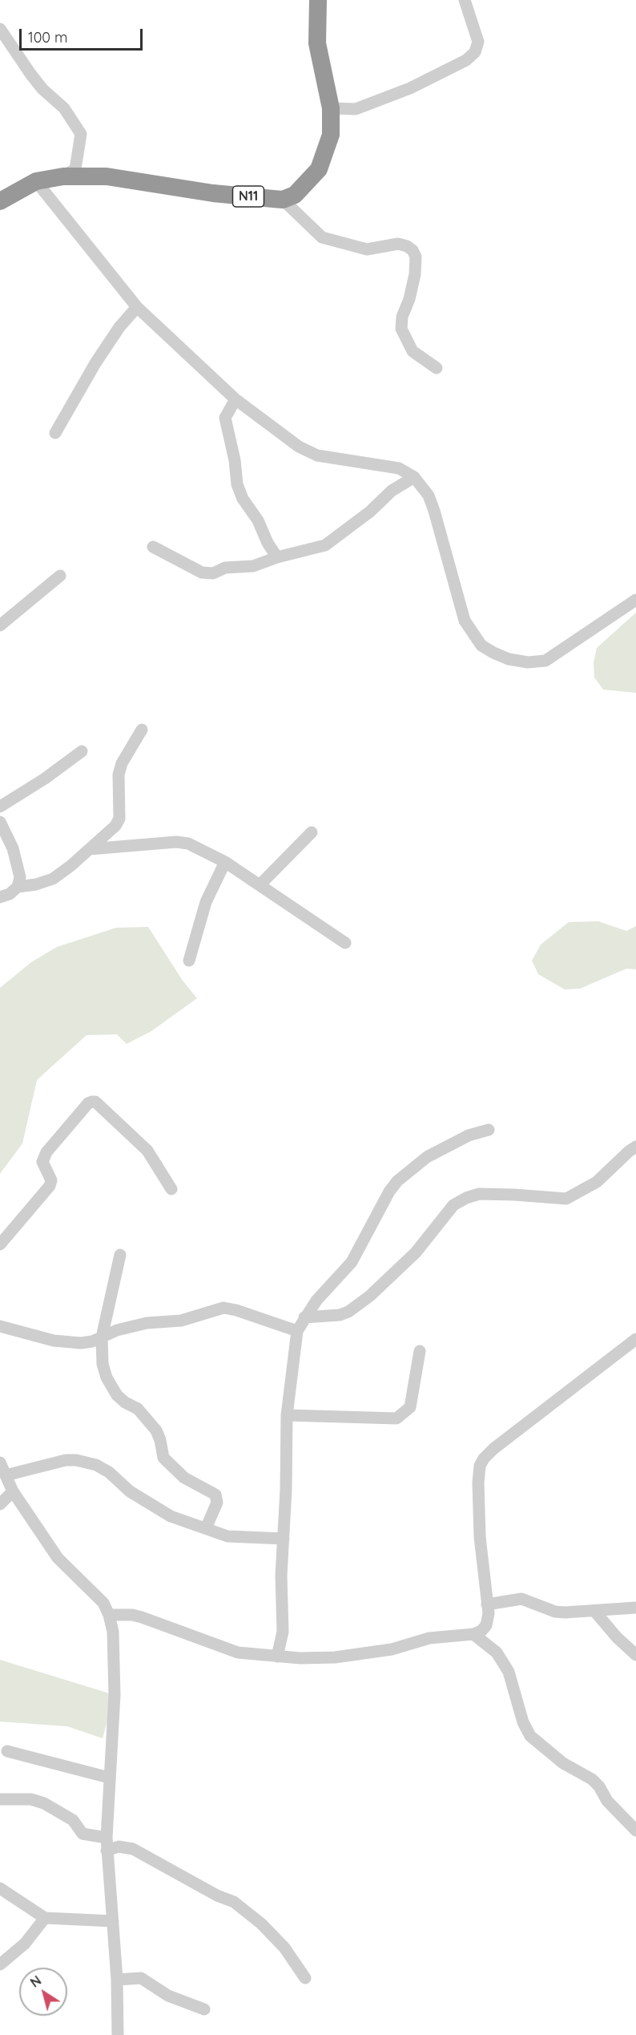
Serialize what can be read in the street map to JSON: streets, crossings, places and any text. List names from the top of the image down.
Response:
{
  "streets": {
    "highway": ["N11"]
  },
  "scale_bar": "100 m",
  "north": "top left"
}
